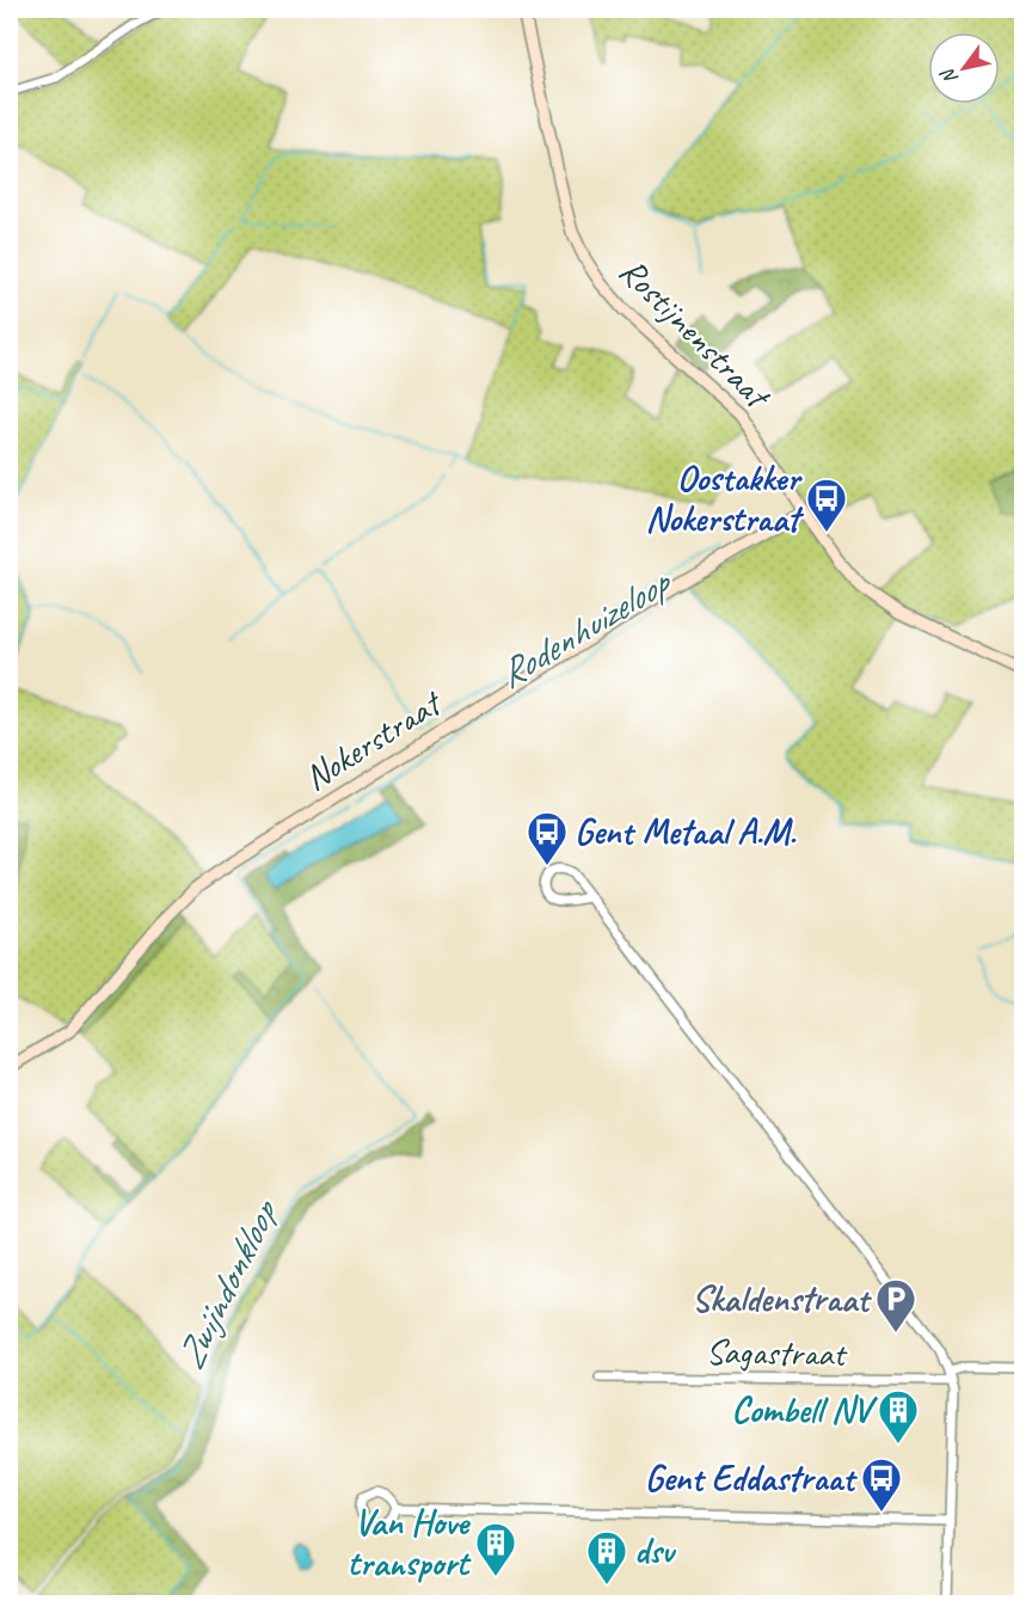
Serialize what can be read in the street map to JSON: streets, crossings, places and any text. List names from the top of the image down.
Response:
{
  "streets": {
    "street": ["Rostijnenstraat", "Nokerstraat", "Sagastraat"]
  },
  "crossings": [
    ["Rostijnenstraat", "Nokerstraat"]
  ],
  "water": ["Rodenhuizeloop", "Zwijndonkloop"],
  "places": {
    "bus stop": ["Oostakker Nokerstraat", "Gent Metaal A.M.", "Gent Eddastraat"],
    "parking": ["Skaldenstraat"],
    "building": ["Combell NV", "Van Hove transport", "dsv"]
  },
  "north": "bottom left"
}
